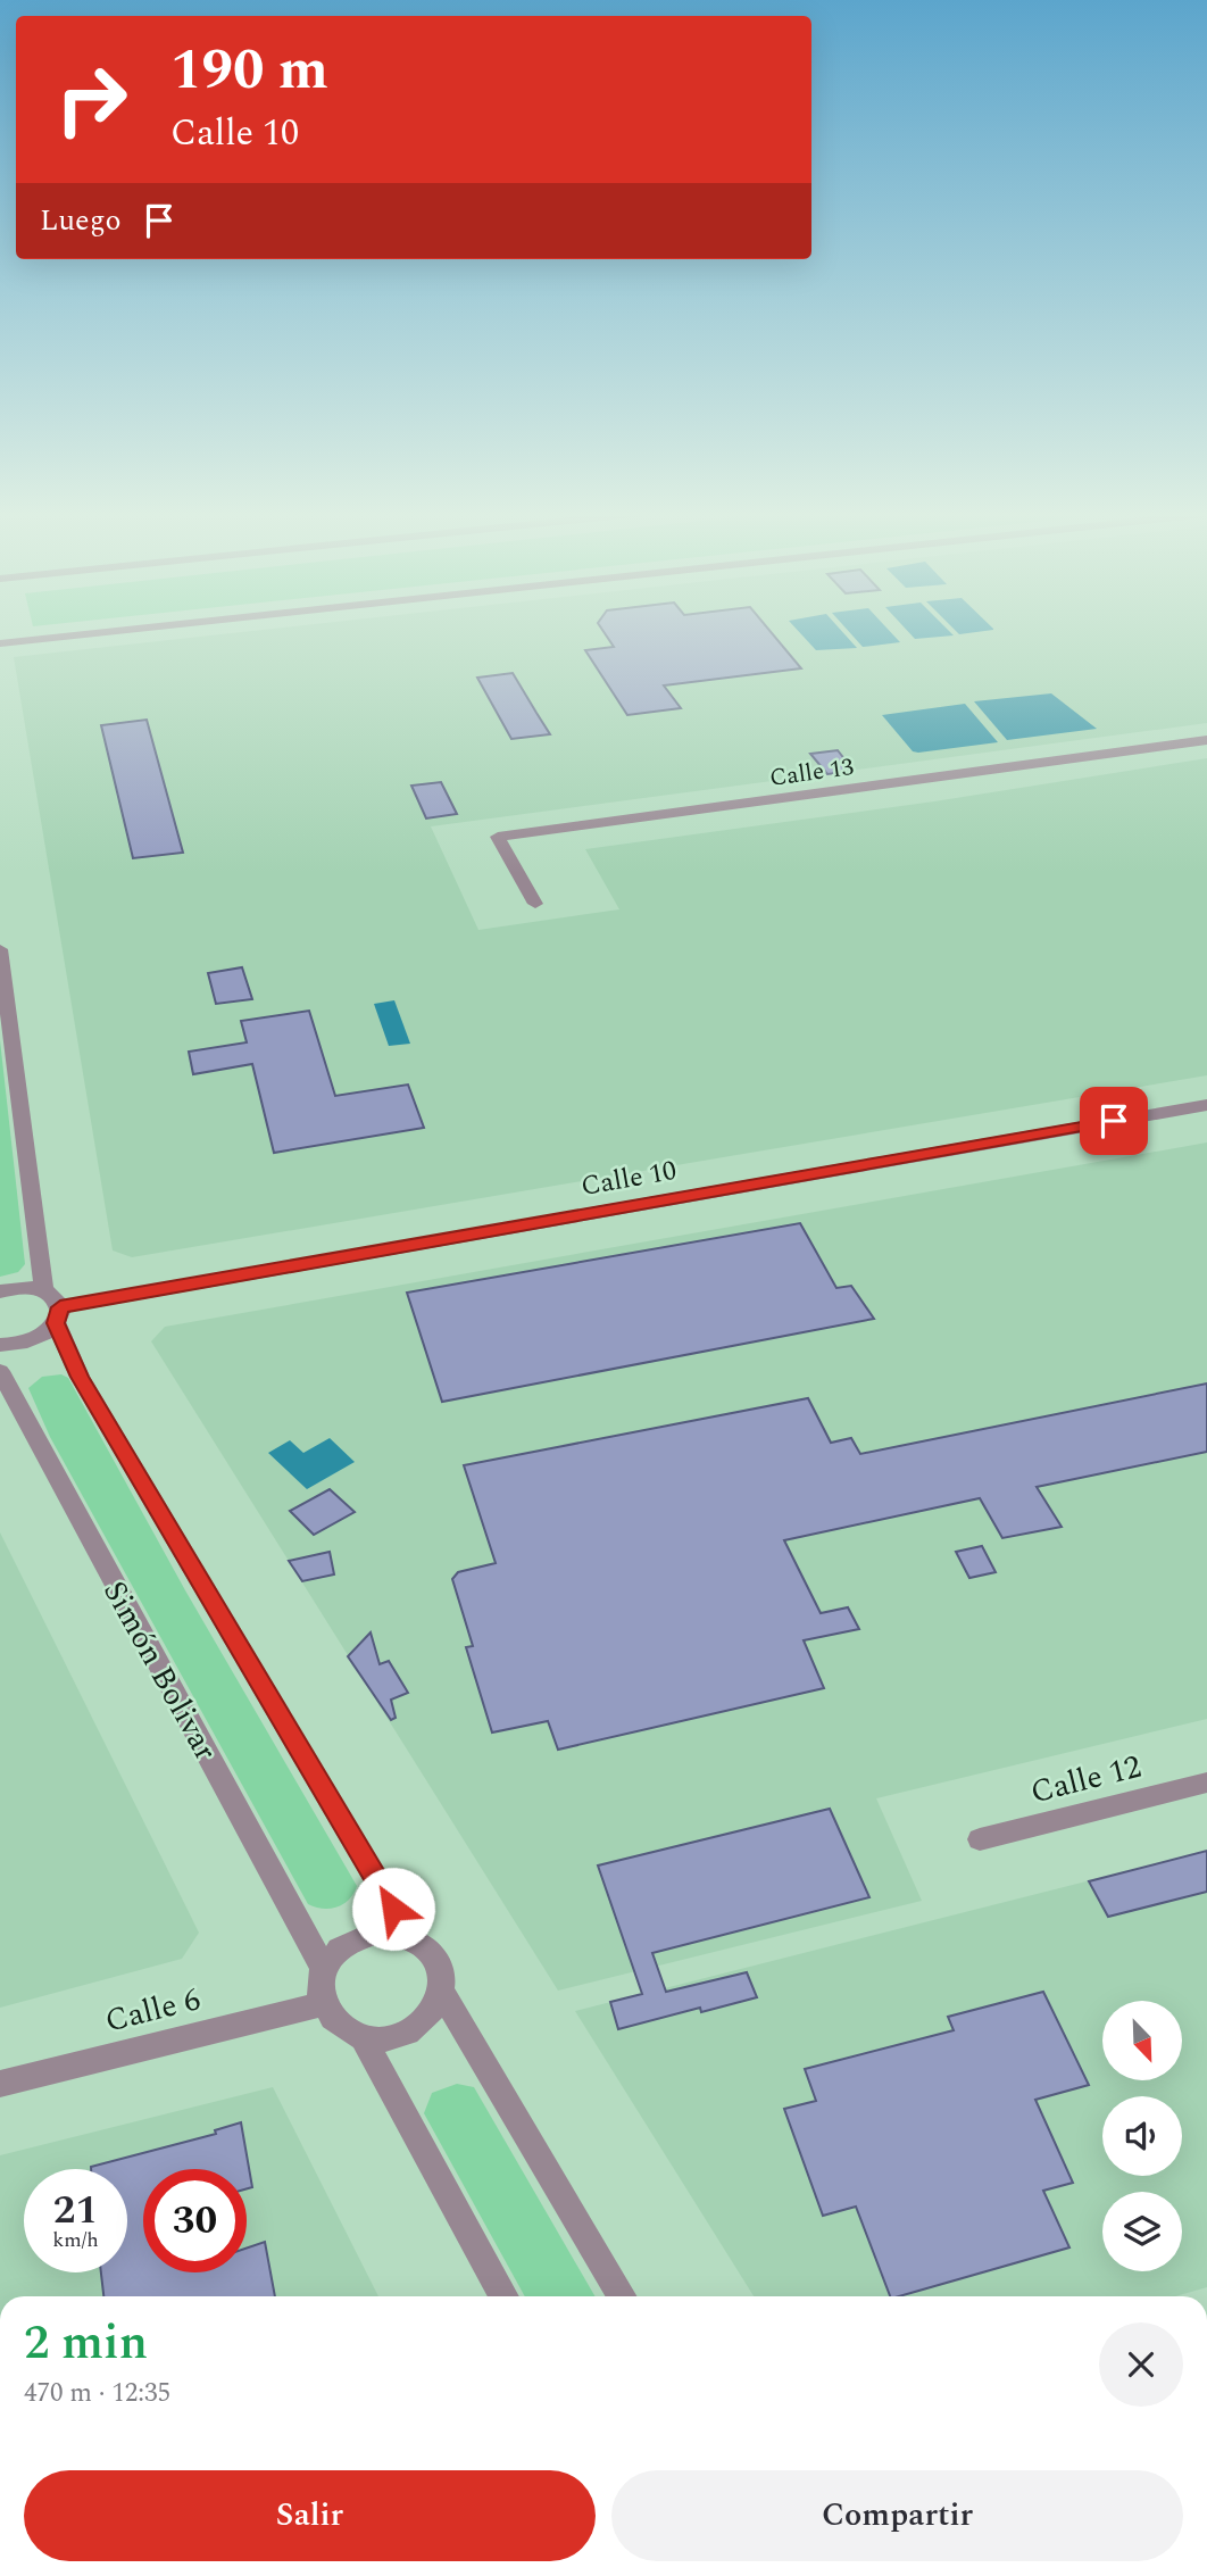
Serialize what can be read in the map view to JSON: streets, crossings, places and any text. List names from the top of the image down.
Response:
{
  "streets": {
    "street": [
      "Calle 13",
      "Calle 10",
      "Simón Bolivar",
      "Calle 12",
      "Calle 6"
    ]
  },
  "crossings": [
    ["Simón Bolivar", "Calle 6"]
  ],
  "north": "bottom right",
  "page": {
    "turn": ["190 m", "Calle 10"],
    "then": "Luego",
    "speed": "21 km/h",
    "limit": "30",
    "heading": ["2 min", "470 m · 12:35"],
    "buttons": ["Salir", "Compartir"]
  }
}
